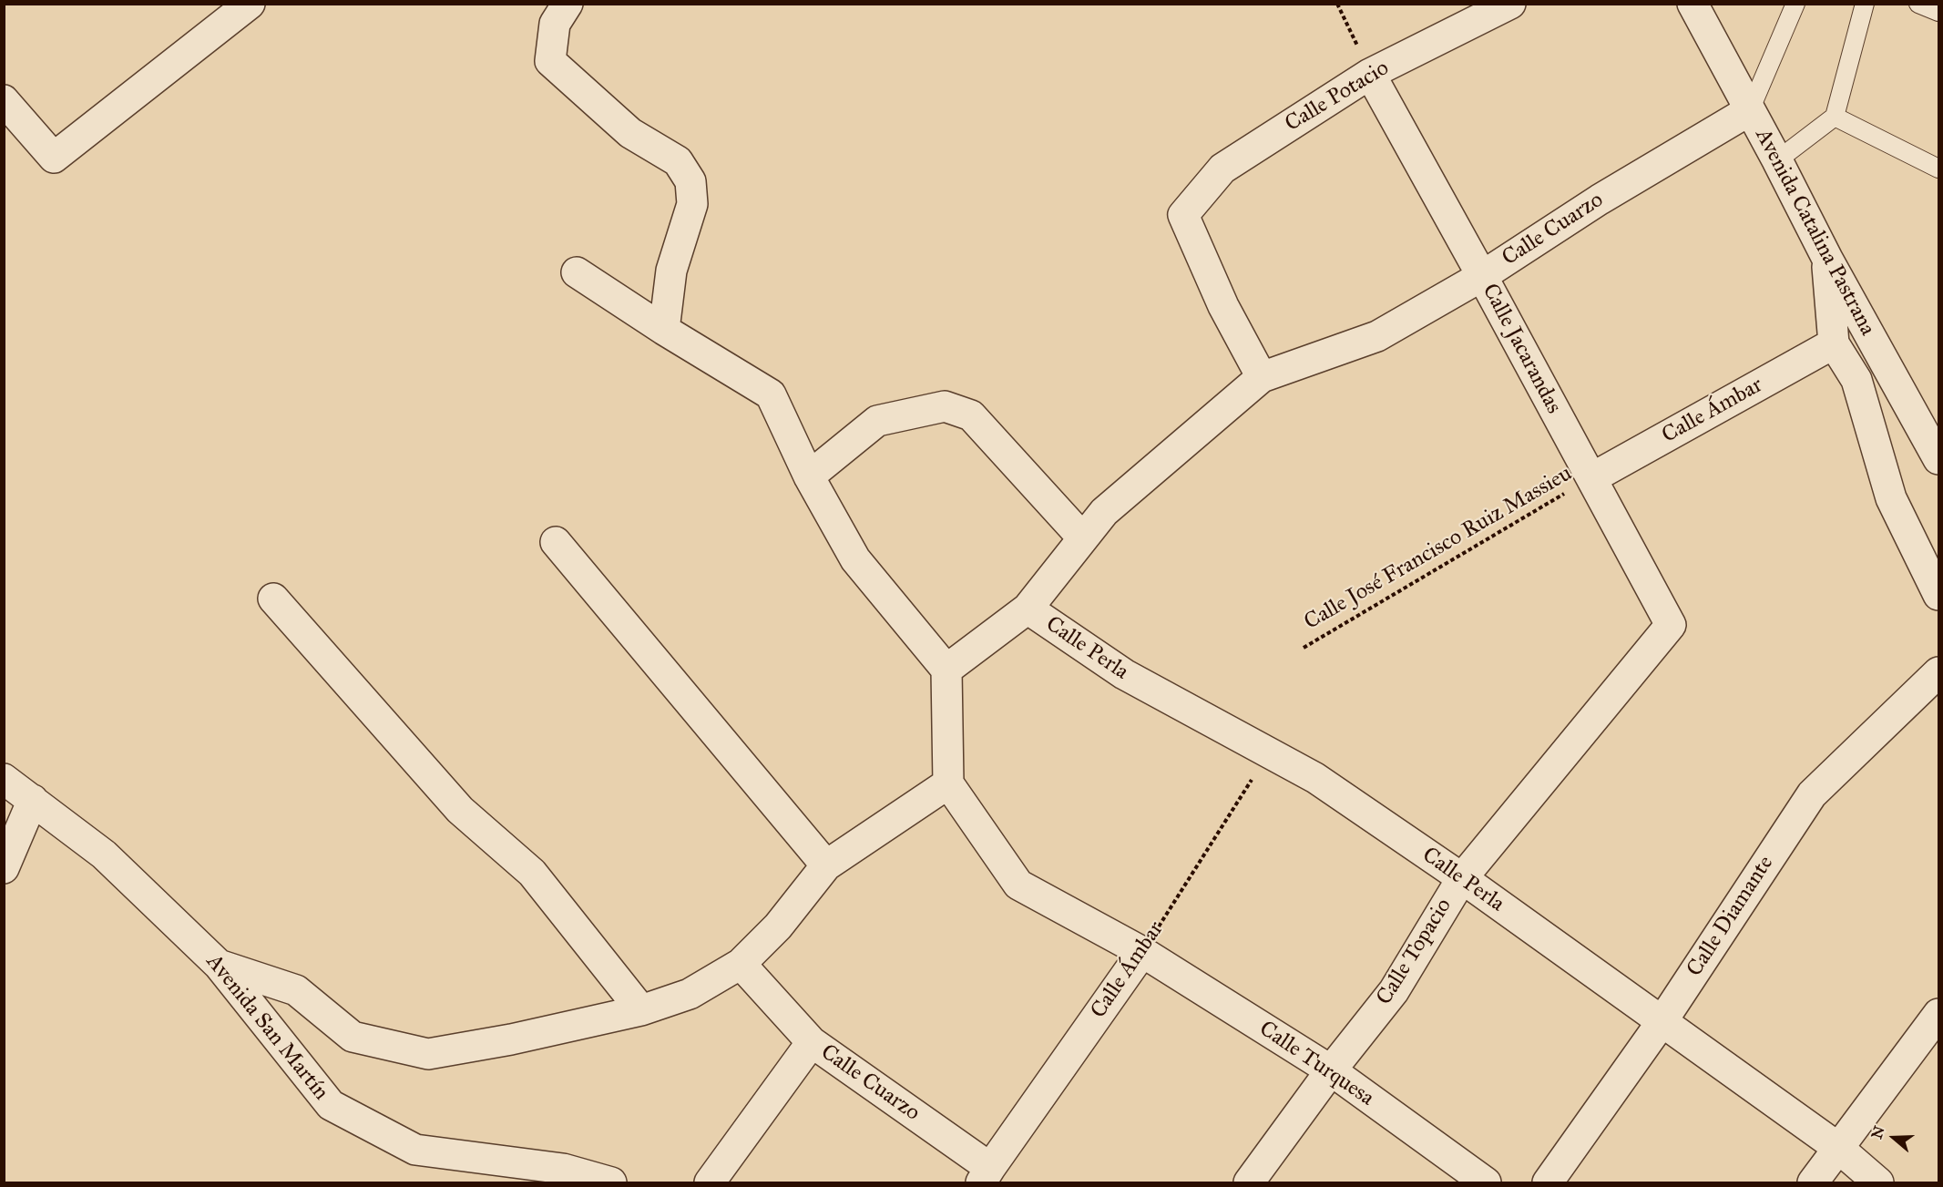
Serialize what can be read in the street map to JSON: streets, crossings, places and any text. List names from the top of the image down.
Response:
{
  "streets": {
    "street": [
      "Calle Potacio",
      "Calle Cuarzo",
      "Avenida Catalina Pastrana",
      "Calle Jacarandas",
      "Calle Ámbar",
      "Calle Perla",
      "Calle Diamante",
      "Calle Topacio",
      "Avenida San Martín",
      "Calle Turquesa"
    ],
    "path": ["Calle José Francisco Ruiz Massieu"]
  },
  "crossings": [
    ["Calle Potacio", "Calle Cuarzo"],
    ["Calle Potacio", "Calle Jacarandas"],
    ["Calle Cuarzo", "Avenida Catalina Pastrana"],
    ["Calle Cuarzo", "Calle Jacarandas"],
    ["Calle Cuarzo", "Calle Ámbar"],
    ["Calle Jacarandas", "Calle Ámbar"],
    ["Calle Jacarandas", "Calle José Francisco Ruiz Massieu"],
    ["Calle Jacarandas", "Calle Topacio"],
    ["Calle Ámbar", "Calle José Francisco Ruiz Massieu"],
    ["Calle Ámbar", "Calle Perla"],
    ["Calle Ámbar", "Calle Turquesa"],
    ["Calle Perla", "Calle Diamante"],
    ["Calle Perla", "Calle Topacio"],
    ["Calle Topacio", "Calle Turquesa"]
  ],
  "north": "left"
}
